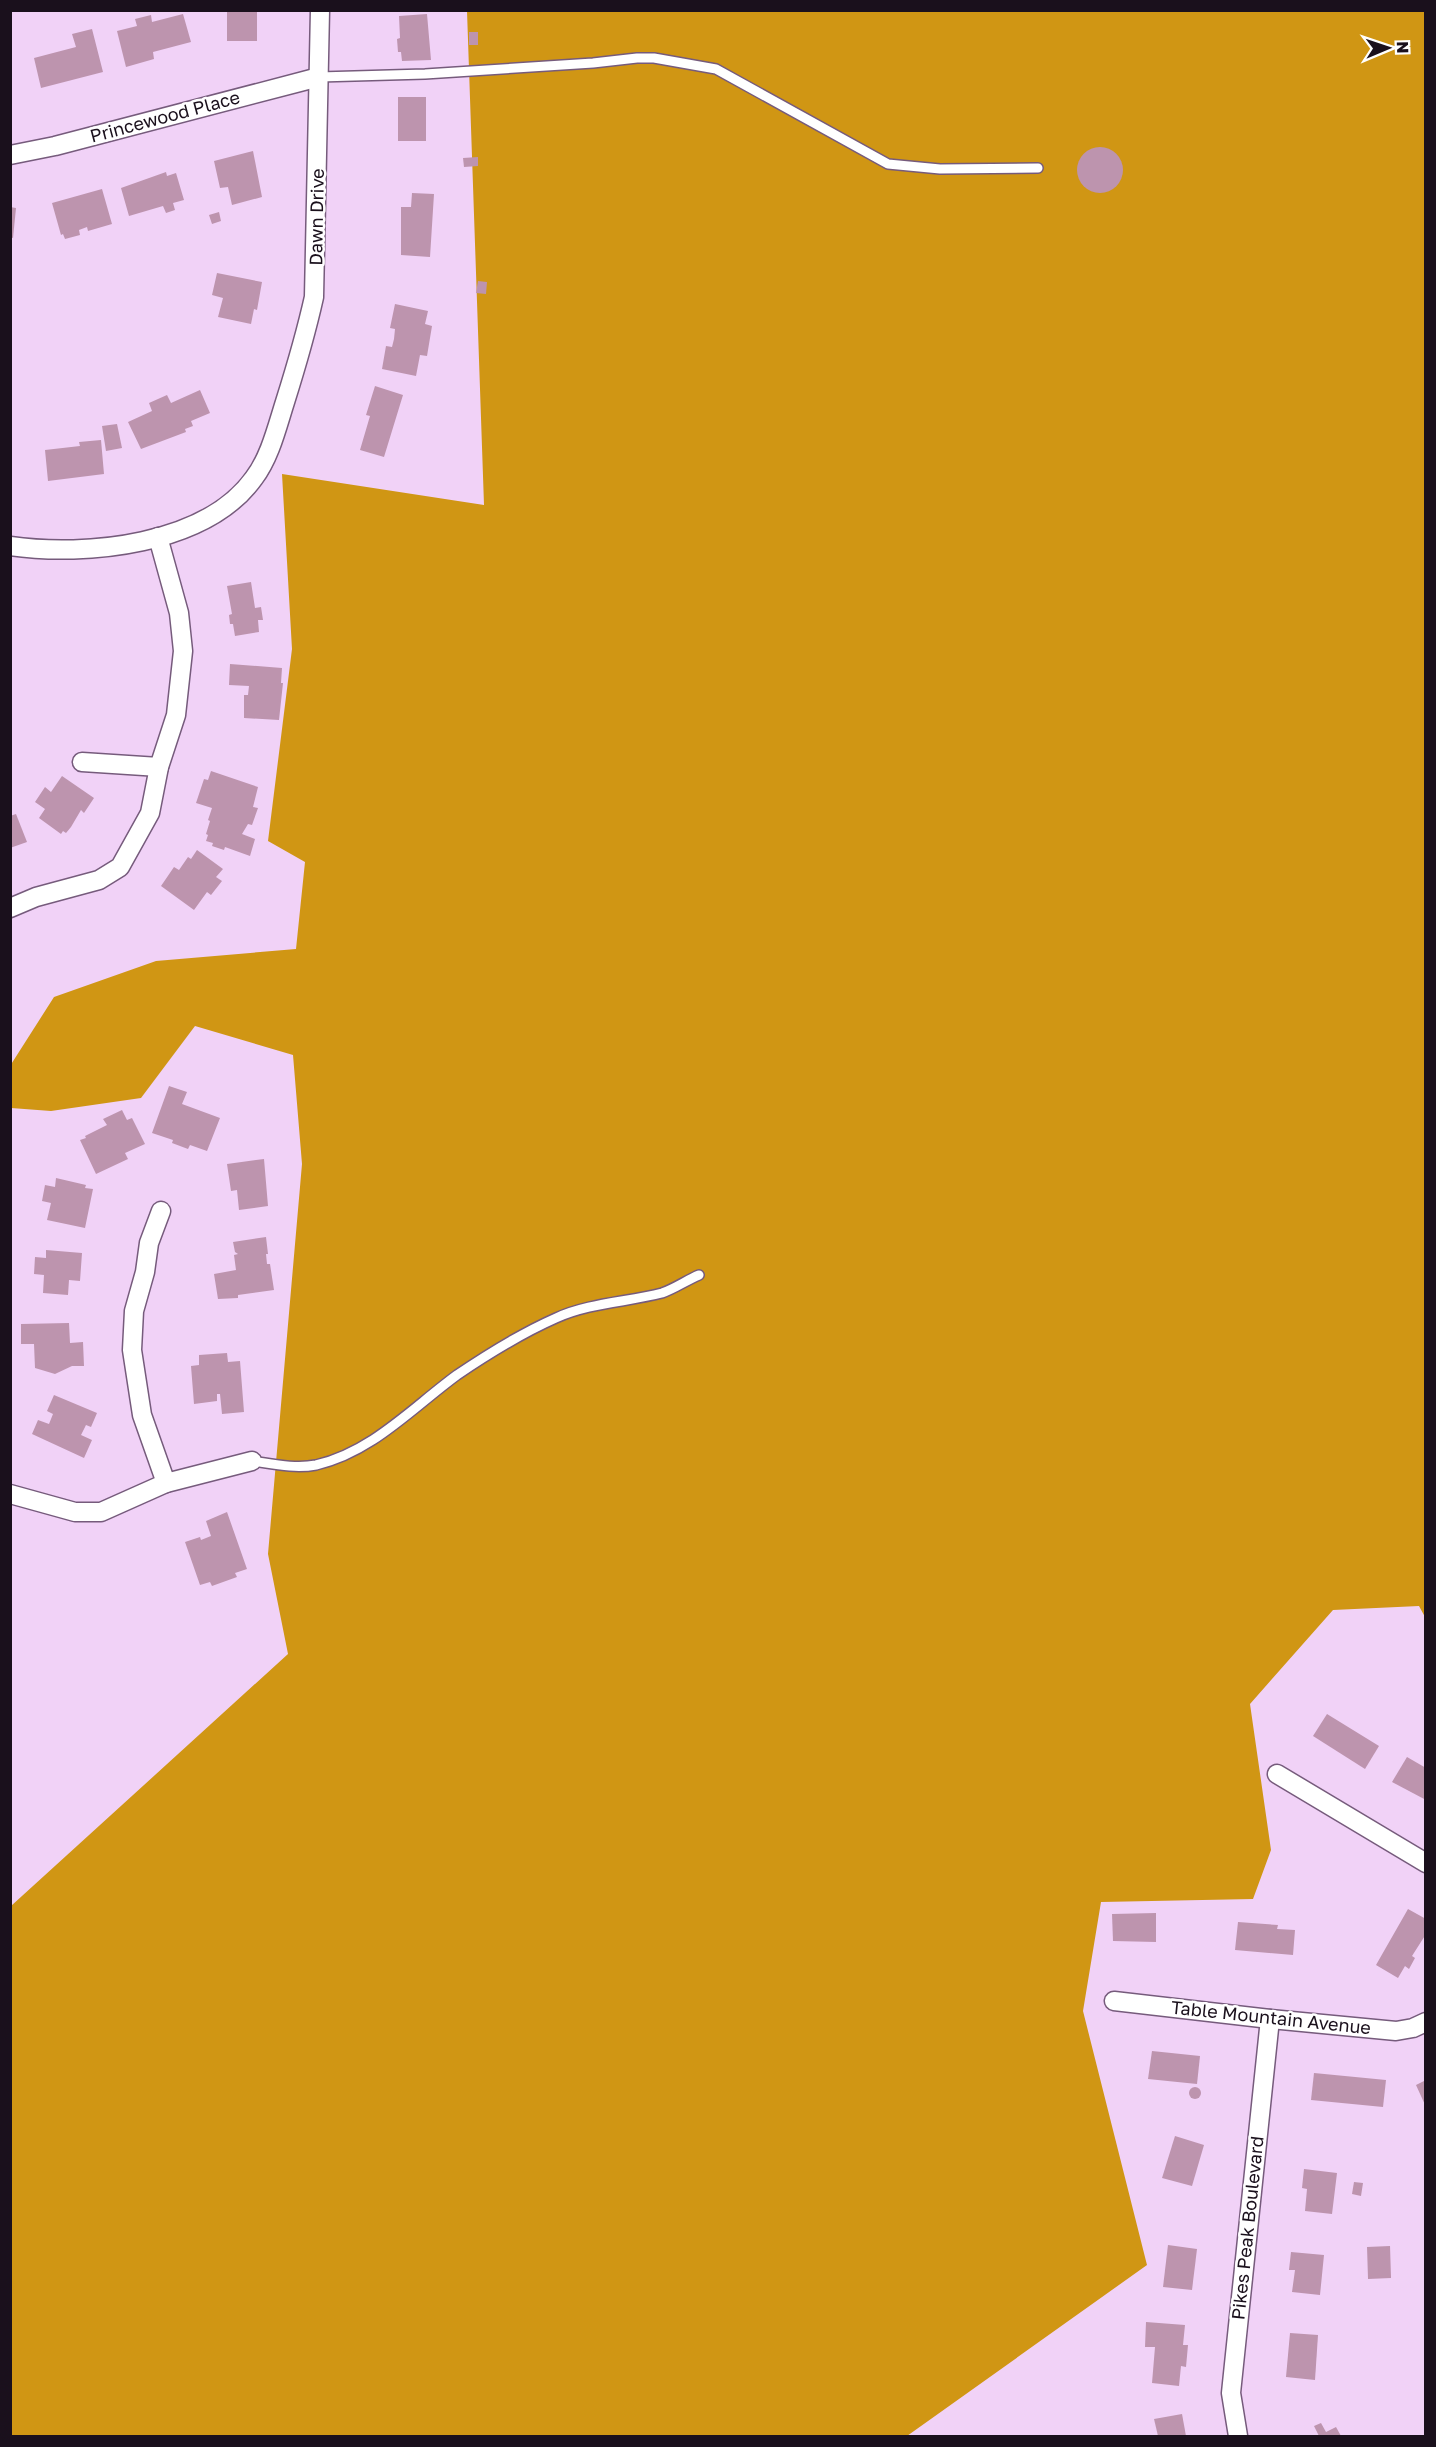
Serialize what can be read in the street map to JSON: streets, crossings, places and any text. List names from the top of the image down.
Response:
{
  "streets": {
    "street": [
      "Princewood Place",
      "Dawn Drive",
      "Table Mountain Avenue",
      "Pikes Peak Boulevard"
    ]
  },
  "crossings": [
    ["Princewood Place", "Dawn Drive"],
    ["Table Mountain Avenue", "Pikes Peak Boulevard"]
  ],
  "north": "right"
}
